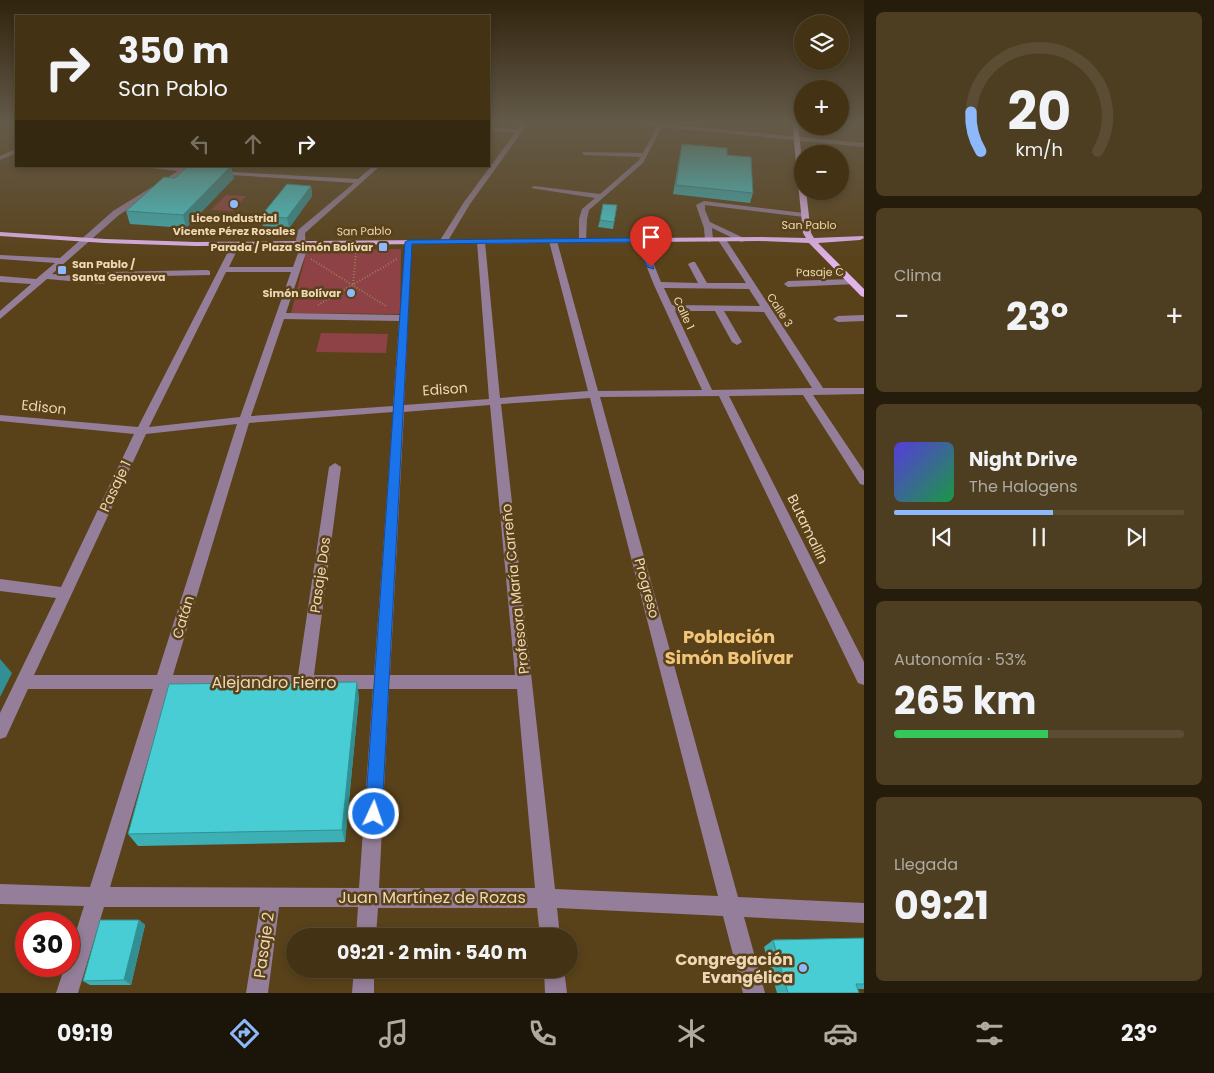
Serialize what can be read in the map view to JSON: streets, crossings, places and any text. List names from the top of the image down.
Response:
{
  "streets": {
    "main road": ["San Pablo"],
    "street": [
      "Pasaje C",
      "Calle 3",
      "Calle 1",
      "Edison",
      "Pasaje 1",
      "Butamallín",
      "Pasaje Dos",
      "Progreso",
      "Profesora María Carreño",
      "Catán",
      "Alejandro Fierro",
      "Juan Martínez de Rozas",
      "Pasaje 2"
    ]
  },
  "crossings": [
    ["San Pablo", "Calle 3"],
    ["San Pablo", "Calle 1"],
    ["San Pablo", "Pasaje 1"],
    ["San Pablo", "Progreso"],
    ["San Pablo", "Profesora María Carreño"],
    ["San Pablo", "Catán"],
    ["Calle 3", "Edison"],
    ["Calle 1", "Edison"],
    ["Calle 1", "Butamallín"],
    ["Edison", "Pasaje 1"],
    ["Edison", "Butamallín"],
    ["Edison", "Progreso"],
    ["Edison", "Profesora María Carreño"],
    ["Edison", "Catán"],
    ["Pasaje 1", "Alejandro Fierro"],
    ["Pasaje Dos", "Alejandro Fierro"],
    ["Progreso", "Juan Martínez de Rozas"],
    ["Profesora María Carreño", "Alejandro Fierro"],
    ["Profesora María Carreño", "Juan Martínez de Rozas"],
    ["Catán", "Alejandro Fierro"],
    ["Catán", "Juan Martínez de Rozas"],
    ["Juan Martínez de Rozas", "Pasaje 2"]
  ],
  "districts": ["Población Simón Bolívar"],
  "places": {
    "other": ["Liceo Industrial Vicente Pérez Rosales", "Simón Bolívar", "Congregación Evangélica"],
    "transit": ["Parada / Plaza Simón Bolívar", "San Pablo / Santa Genoveva"]
  },
  "page": {
    "map_buttons": ["+", "−"],
    "turn": ["350 m", "San Pablo"],
    "tile": [
      "Clima",
      ["Autonomía · 53%", "265 km"],
      ["Llegada", "09:21"]
    ],
    "heat": ["−", "23°", "+"],
    "song": ["Night Drive", "The Halogens"],
    "limit": "30",
    "trip": "09:21 · 2 min · 540 m",
    "tabs": ["09:19", "23°"],
    "gauge": ["20", "km/h"]
  }
}
